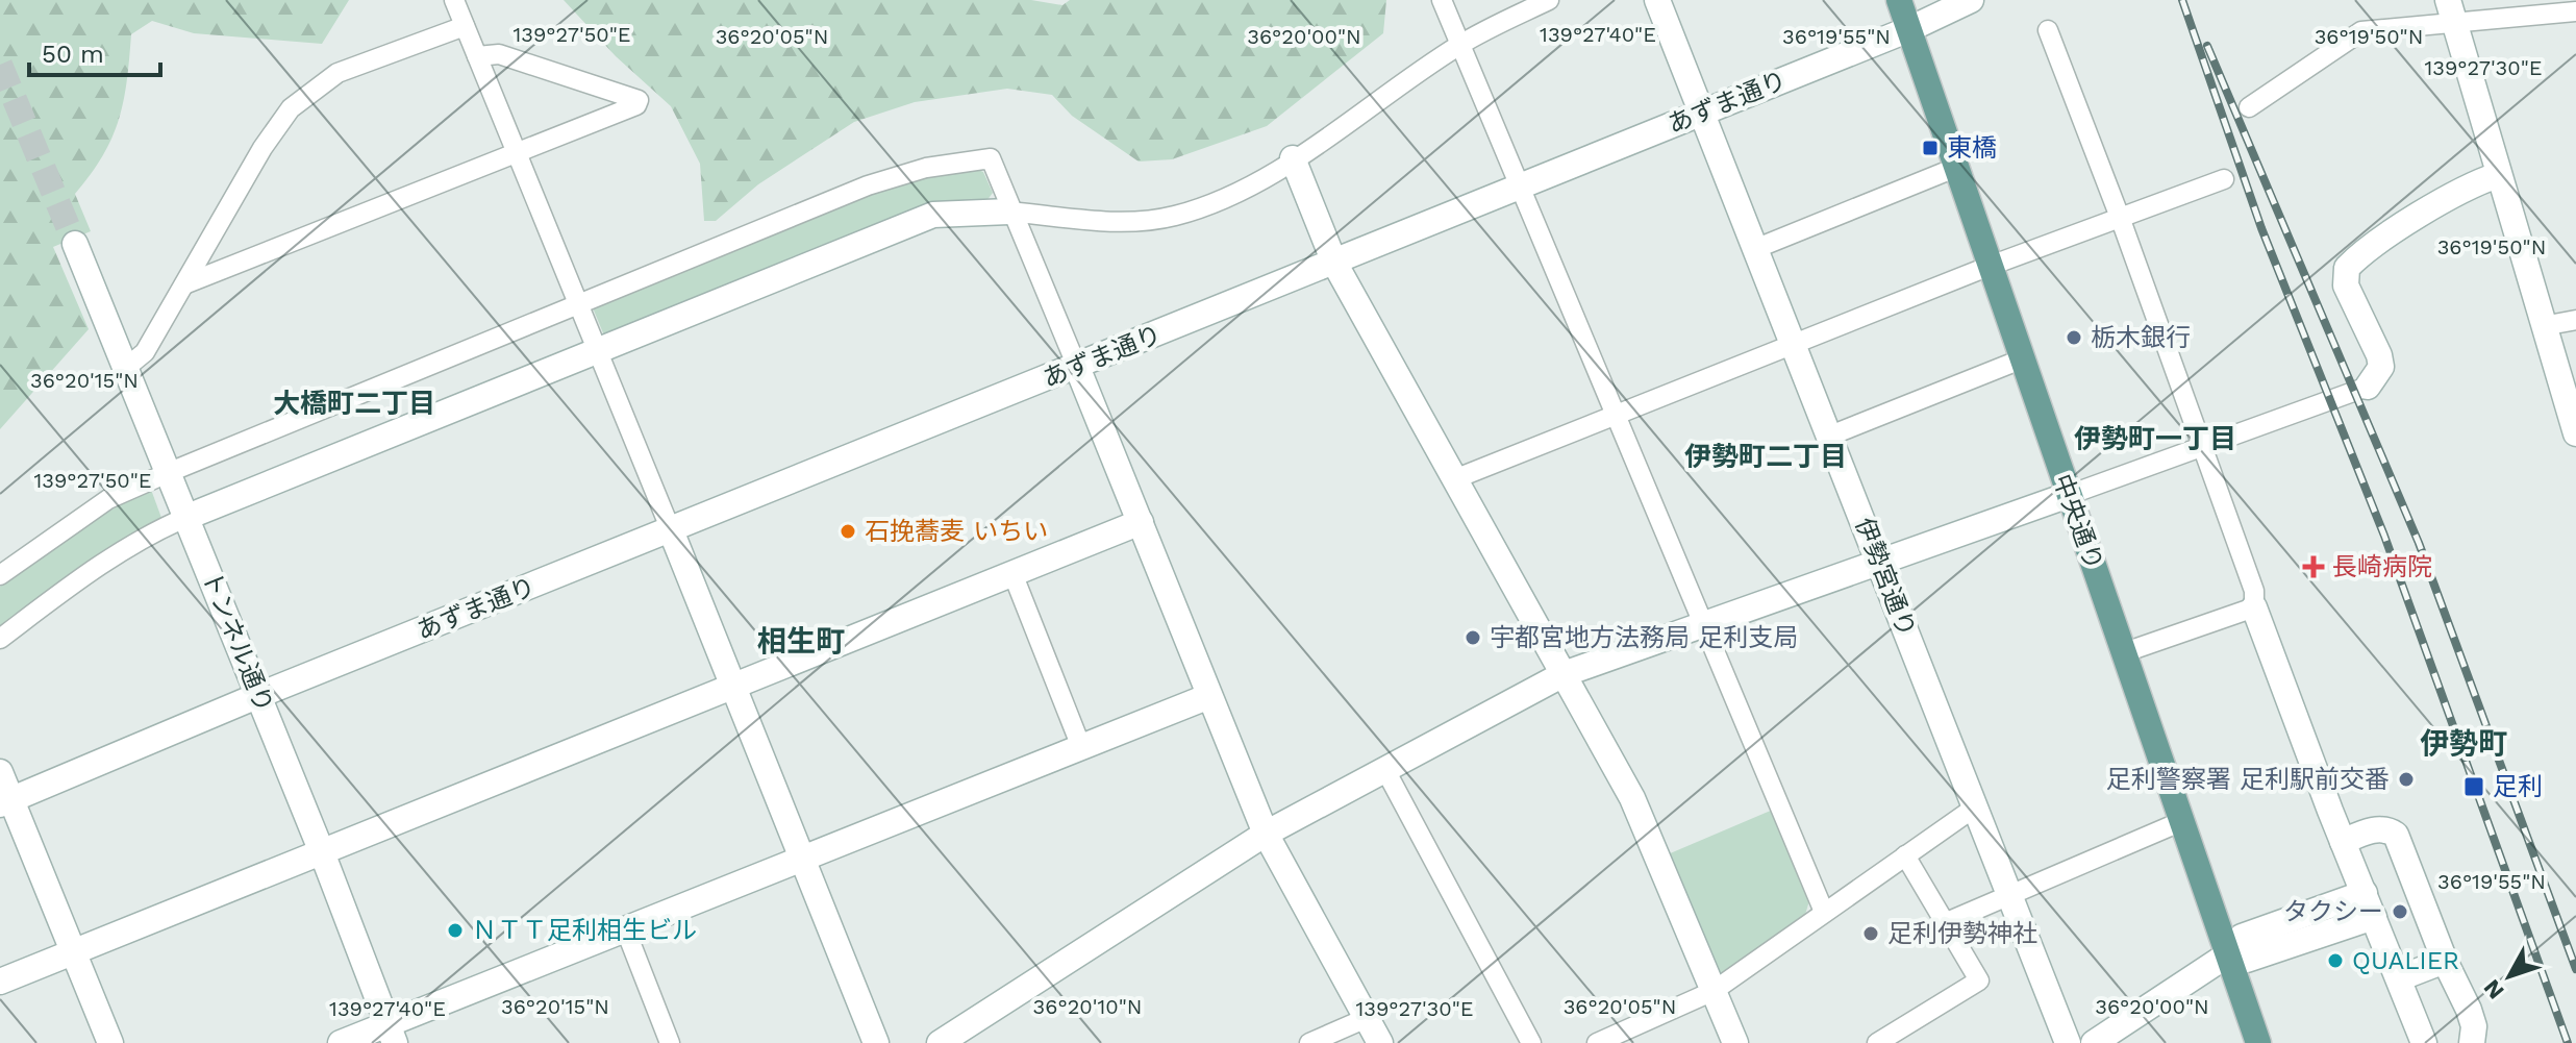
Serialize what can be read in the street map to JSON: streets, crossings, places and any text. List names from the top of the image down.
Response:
{
  "streets": {
    "main road": ["中央通り"],
    "street": ["あずま通り", "伊勢宮通り", "トンネル通り"]
  },
  "crossings": [
    ["あずま通り", "中央通り"],
    ["あずま通り", "伊勢宮通り"],
    ["あずま通り", "トンネル通り"]
  ],
  "districts": [
    "大橋町二丁目",
    "伊勢町一丁目",
    "伊勢町二丁目",
    "相生町",
    "伊勢町"
  ],
  "places": {
    "transit": ["東橋", "足利"],
    "other": [
      "栃木銀行",
      "石挽蕎麦 いちい",
      "宇都宮地方法務局 足利支局",
      "足利警察署 足利駅前交番",
      "タクシー",
      "ＮＴＴ足利相生ビル",
      "足利伊勢神社",
      "QUALIER"
    ],
    "health": ["長崎病院"]
  },
  "scale_bar": "50 m",
  "north": "bottom left",
  "coordinates": [
    "139°27'50\"E",
    "139°27'40\"E",
    "36°20'00\"N",
    "36°19'50\"N",
    "36°20'05\"N",
    "36°19'55\"N",
    "139°27'30\"E",
    "36°20'15\"N",
    "36°20'10\"N"
  ]
}
